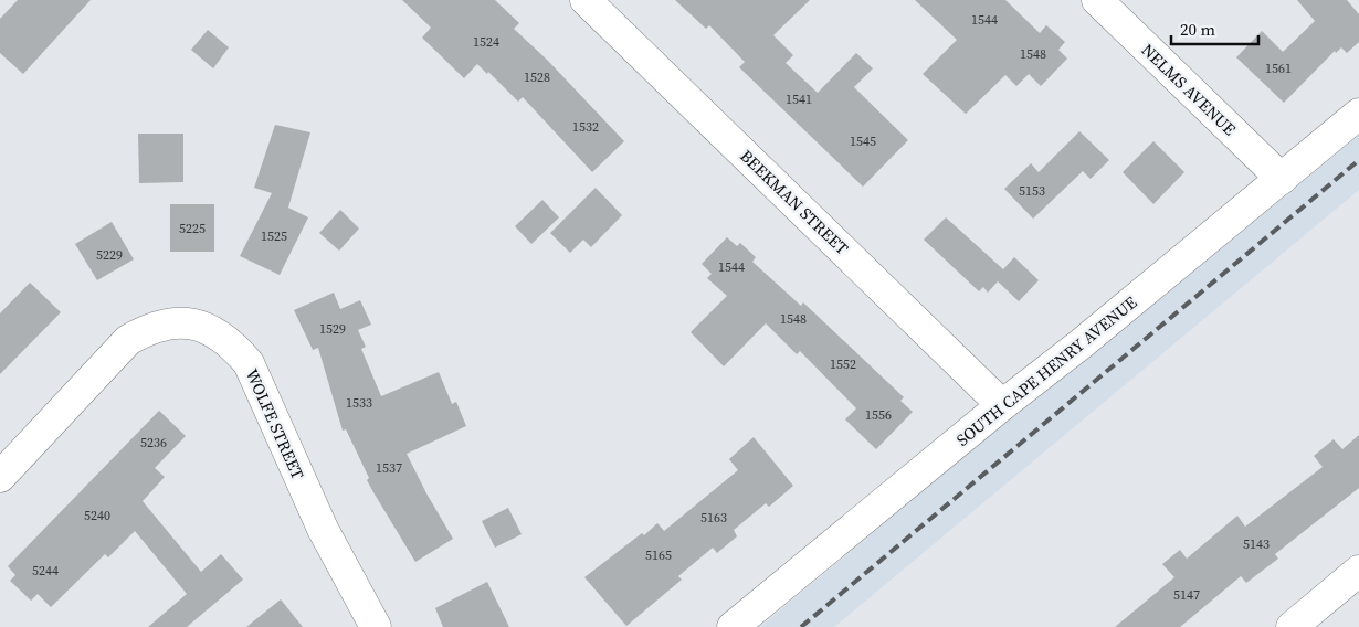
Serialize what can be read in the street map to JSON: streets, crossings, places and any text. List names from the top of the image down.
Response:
{
  "streets": {
    "street": [
      "NELMS AVENUE",
      "BEEKMAN STREET",
      "SOUTH CAPE HENRY AVENUE",
      "WOLFE STREET"
    ]
  },
  "crossings": [
    ["NELMS AVENUE", "SOUTH CAPE HENRY AVENUE"],
    ["BEEKMAN STREET", "SOUTH CAPE HENRY AVENUE"]
  ],
  "house_numbers": [
    "1544",
    "1524",
    "1548",
    "1561",
    "1528",
    "1541",
    "1532",
    "1545",
    "5153",
    "5225",
    "1525",
    "5229",
    "1544",
    "1548",
    "1529",
    "1552",
    "1533",
    "1556",
    "5236",
    "1537",
    "5240",
    "5163",
    "5143",
    "5165",
    "5244",
    "5147"
  ],
  "scale_bar": "20 m"
}
